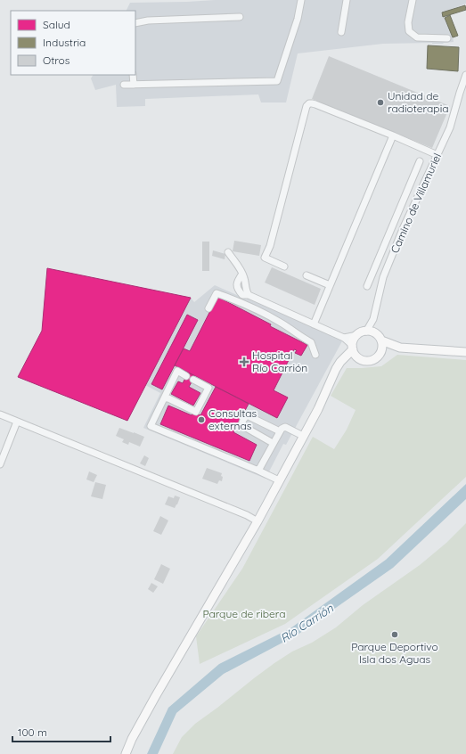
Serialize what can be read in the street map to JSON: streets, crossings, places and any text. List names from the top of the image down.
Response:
{
  "streets": {
    "street": ["Camino de Villamuriel"]
  },
  "water": ["Río Carrión"],
  "parks": ["Parque de ribera"],
  "places": {
    "other": ["Unidad de radioterapia", "Consultas externas", "Parque Deportivo Isla dos Aguas"],
    "health": ["Hospital Río Carrión"]
  },
  "legend": ["Salud", "Industria", "Otros"],
  "scale_bar": "100 m"
}
